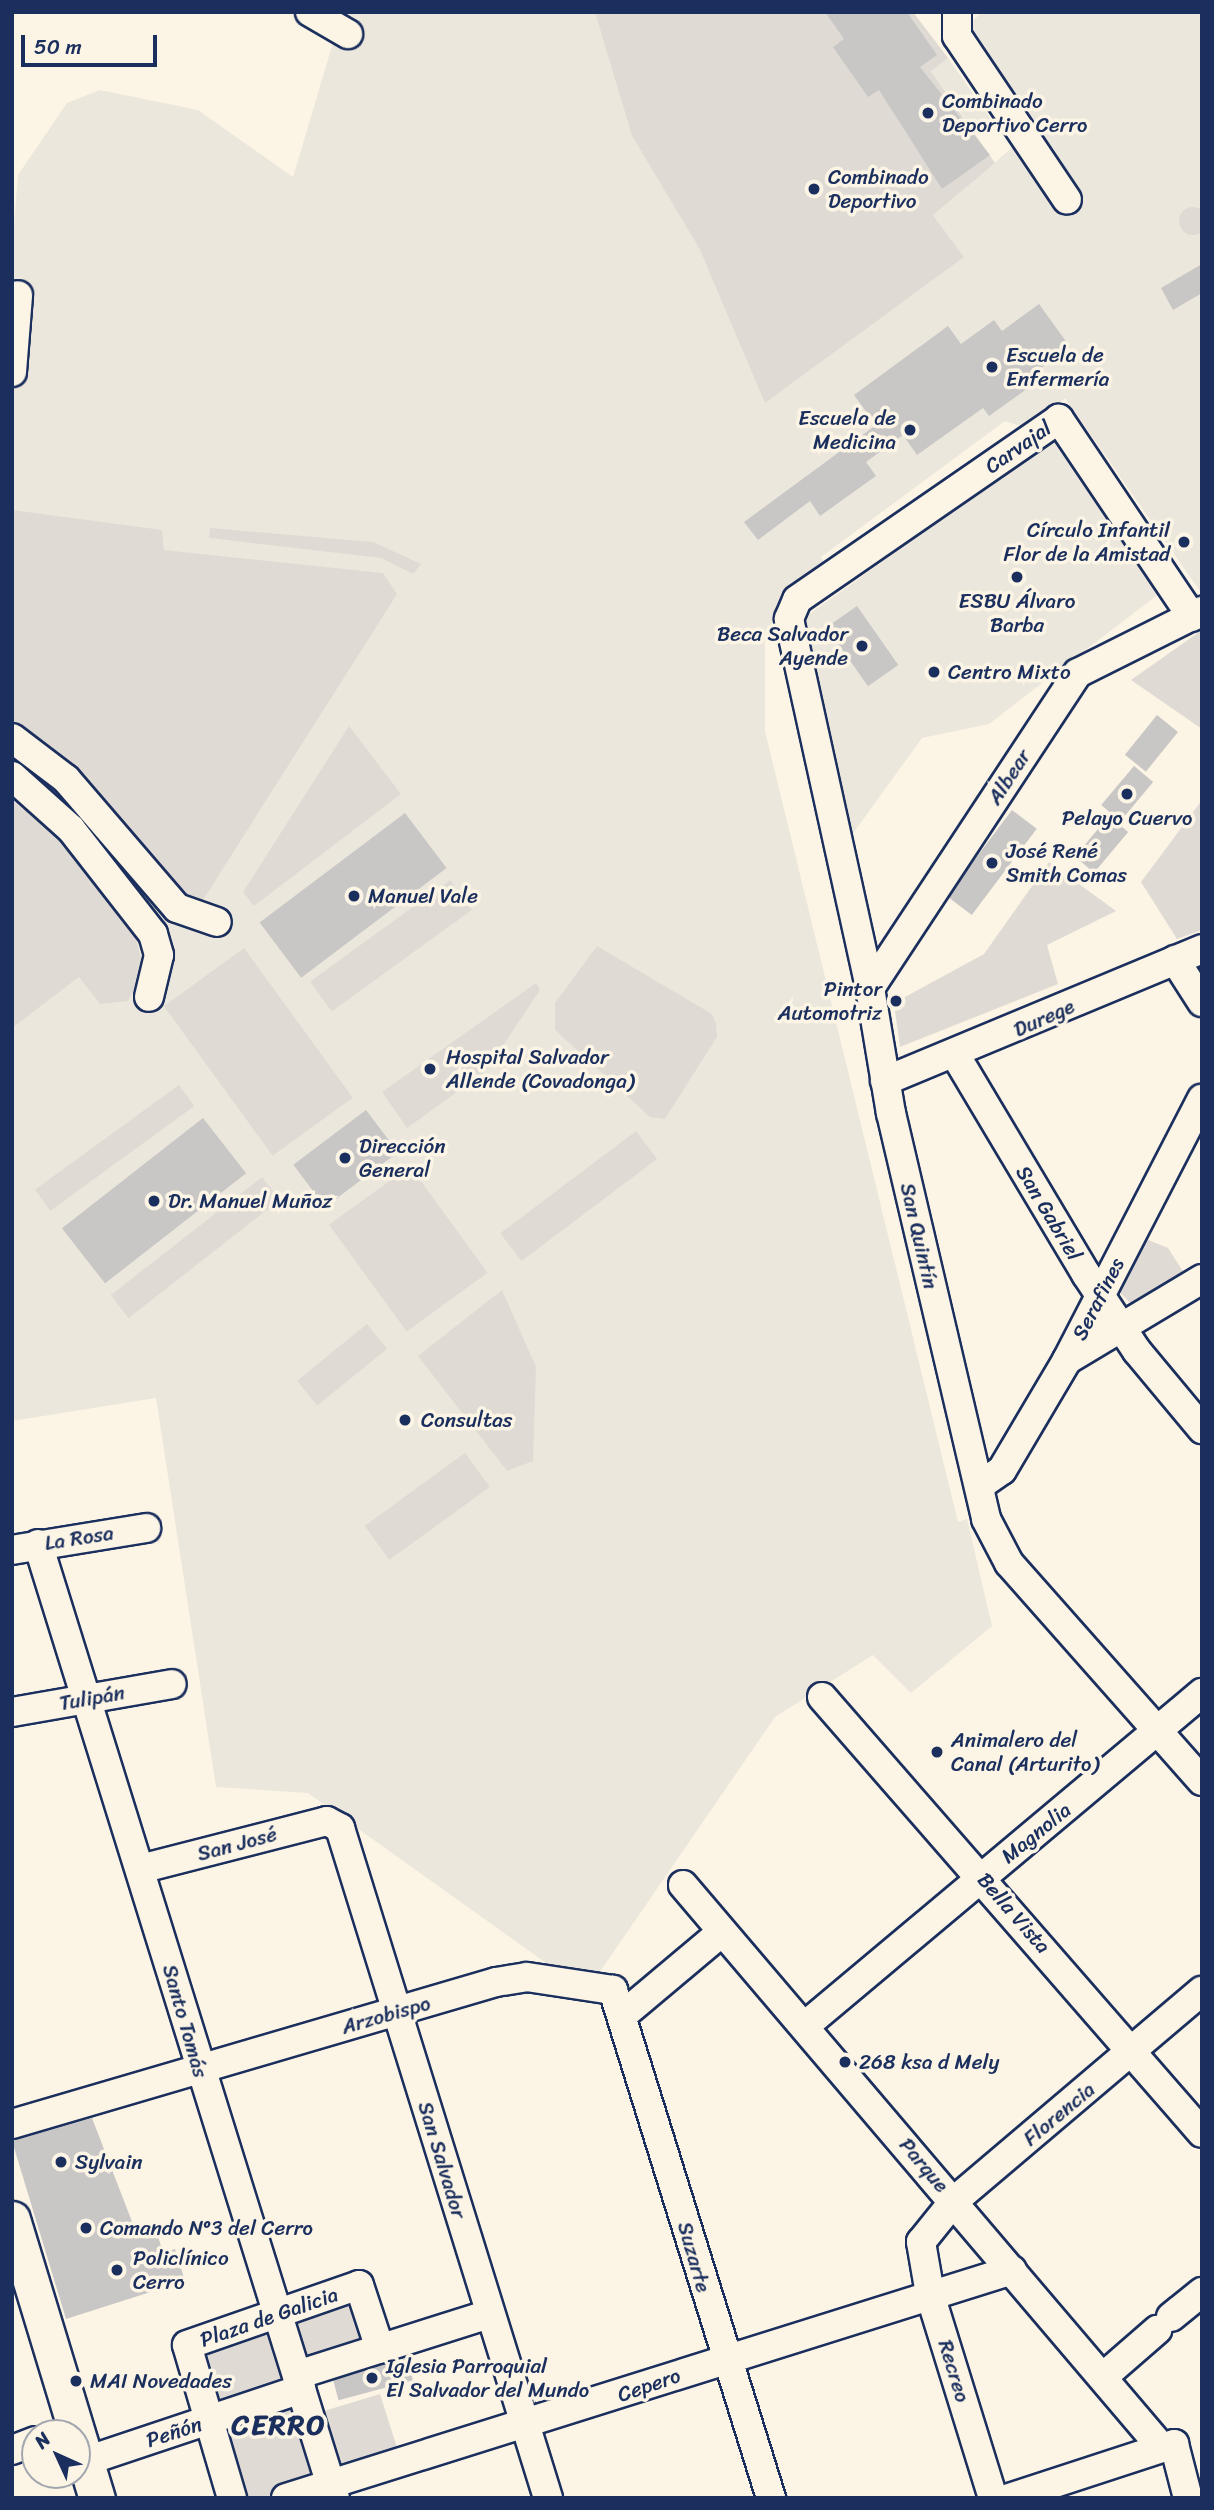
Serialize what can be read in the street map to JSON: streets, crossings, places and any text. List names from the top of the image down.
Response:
{
  "streets": {
    "street": [
      "Carvajal",
      "Albear",
      "Durege",
      "San Gabriel",
      "San Quintín",
      "Serafines",
      "La Rosa",
      "Tulipán",
      "Magnolia",
      "San José",
      "Bella Vista",
      "Arzobispo",
      "Santo Tomás",
      "Florencia",
      "San Salvador",
      "Parque",
      "Suzarte",
      "Plaza de Galicia",
      "Recreo",
      "Cepero",
      "Peñón"
    ]
  },
  "crossings": [
    ["Carvajal", "Albear"],
    ["Carvajal", "San Quintín"],
    ["Albear", "San Quintín"],
    ["Durege", "San Gabriel"],
    ["Durege", "San Quintín"],
    ["San Gabriel", "Serafines"],
    ["San Quintín", "Serafines"],
    ["San Quintín", "Magnolia"],
    ["La Rosa", "Santo Tomás"],
    ["Tulipán", "Santo Tomás"],
    ["Magnolia", "Bella Vista"],
    ["Magnolia", "Parque"],
    ["San José", "Santo Tomás"],
    ["San José", "San Salvador"],
    ["Bella Vista", "Florencia"],
    ["Arzobispo", "Santo Tomás"],
    ["Arzobispo", "San Salvador"],
    ["Arzobispo", "Suzarte"],
    ["Santo Tomás", "Plaza de Galicia"],
    ["Santo Tomás", "Cepero"],
    ["Santo Tomás", "Peñón"],
    ["Florencia", "Parque"],
    ["Florencia", "Recreo"],
    ["San Salvador", "Cepero"],
    ["San Salvador", "Peñón"],
    ["Parque", "Cepero"],
    ["Suzarte", "Cepero"],
    ["Plaza de Galicia", "Peñón"],
    ["Recreo", "Cepero"]
  ],
  "districts": ["CERRO"],
  "places": [
    "Combinado Deportivo Cerro",
    "Combinado Deportivo",
    "Escuela de Enfermería",
    "Escuela de Medicina",
    "Círculo Infantil Flor de la Amistad",
    "ESBU Álvaro Barba",
    "Beca Salvador Ayende",
    "Centro Mixto",
    "Pelayo Cuervo",
    "José René Smith Comas",
    "Manuel Vale",
    "Pintor Automotriz",
    "Hospital Salvador Allende (Covadonga)",
    "Dirección General",
    "Dr. Manuel Muñoz",
    "Consultas",
    "Animalero del Canal (Arturito)",
    "268 ksa d Mely",
    "Sylvain",
    "Comando Nº3 del Cerro",
    "Policlínico Cerro",
    "Iglesia Parroquial El Salvador del Mundo",
    "MAI Novedades"
  ],
  "scale_bar": "50 m",
  "north": "top left"
}
